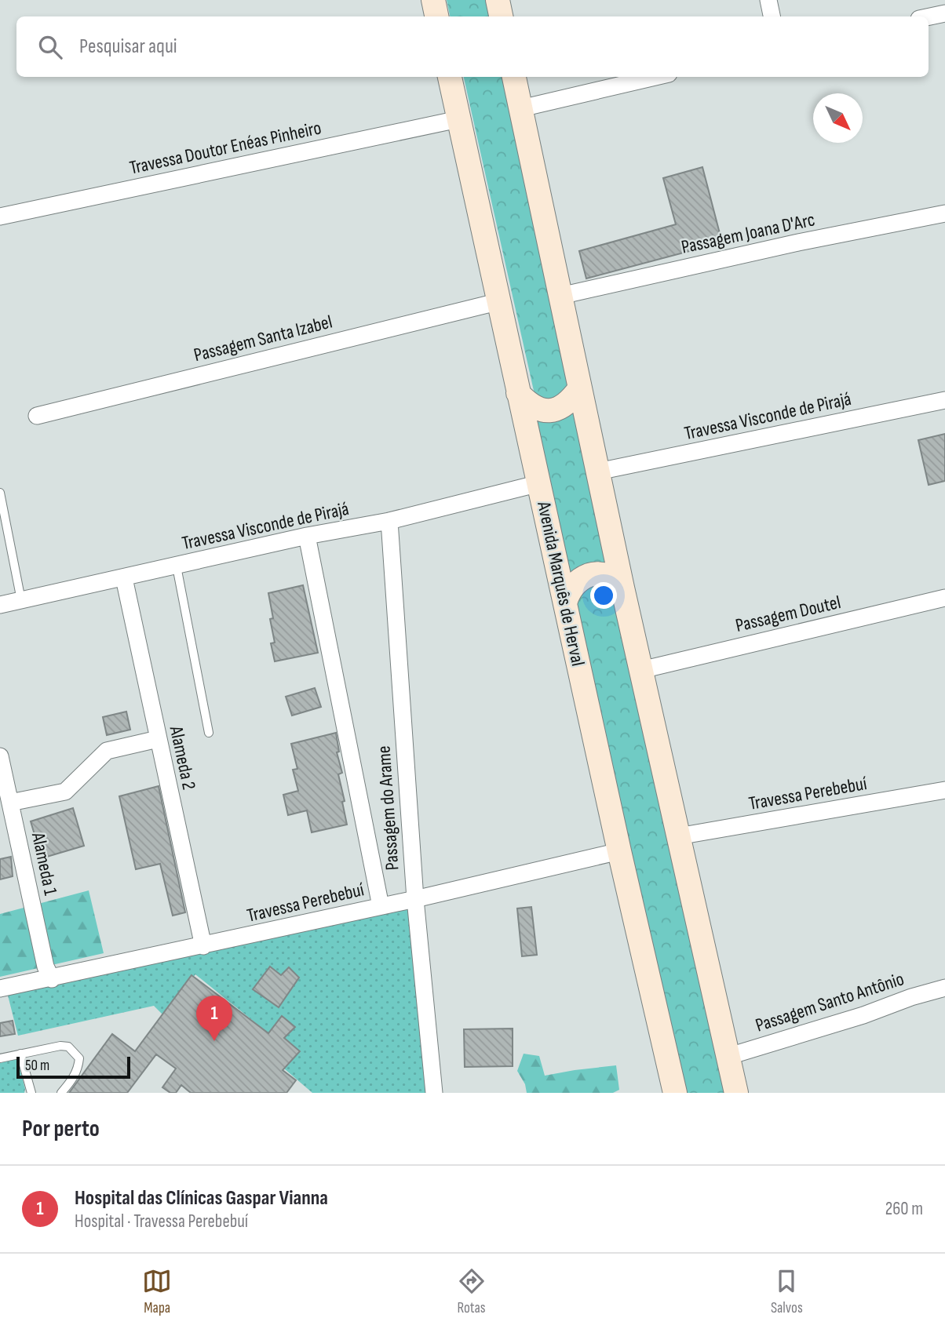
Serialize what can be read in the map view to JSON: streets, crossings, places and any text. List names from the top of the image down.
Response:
{
  "streets": {
    "main road": ["Avenida Marquês de Herval"],
    "street": [
      "Travessa Doutor Enéas Pinheiro",
      "Passagem Joana D'Arc",
      "Passagem Santa Izabel",
      "Travessa Visconde de Pirajá",
      "Passagem Doutel",
      "Alameda 2",
      "Travessa Perebebuí",
      "Passagem do Arame",
      "Alameda 1",
      "Passagem Santo Antônio"
    ]
  },
  "crossings": [
    ["Travessa Doutor Enéas Pinheiro", "Avenida Marquês de Herval"],
    ["Passagem Santa Izabel", "Avenida Marquês de Herval"],
    ["Travessa Visconde de Pirajá", "Avenida Marquês de Herval"],
    ["Travessa Visconde de Pirajá", "Alameda 2"],
    ["Travessa Visconde de Pirajá", "Passagem do Arame"],
    ["Avenida Marquês de Herval", "Travessa Perebebuí"],
    ["Alameda 2", "Travessa Perebebuí"],
    ["Travessa Perebebuí", "Passagem do Arame"],
    ["Travessa Perebebuí", "Alameda 1"]
  ],
  "scale_bar": "50 m",
  "north": "bottom right",
  "page": {
    "search": "Pesquisar aqui",
    "pins": "1",
    "scale": "50 m",
    "heading": "Por perto",
    "list": [
      {
        "mark": "1",
        "name": "Hospital das Clínicas Gaspar Vianna",
        "note": "Hospital · Travessa Perebebuí",
        "value": "260 m"
      }
    ],
    "nav": ["Mapa", "Rotas", "Salvos"]
  }
}
